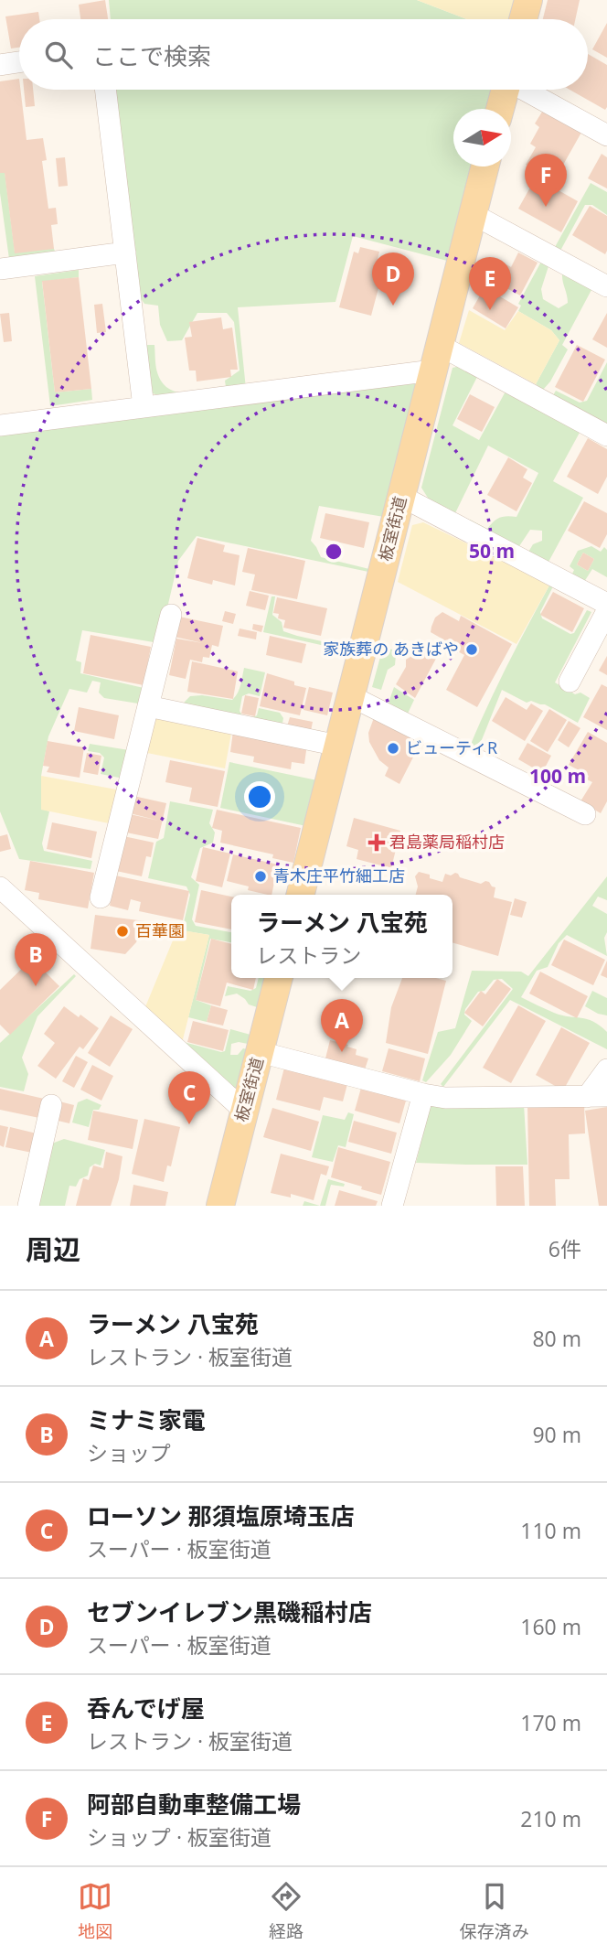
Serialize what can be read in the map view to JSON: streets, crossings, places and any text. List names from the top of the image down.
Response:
{
  "streets": {
    "main road": ["板室街道"]
  },
  "places": {
    "other": [
      "家族葬の あきばや",
      "ビューティR",
      "青木庄平竹細工店",
      "百華園"
    ],
    "health": ["君島薬局稲村店"]
  },
  "north": "right",
  "page": {
    "search": "ここで検索",
    "pins": [
      "F",
      "D",
      "E",
      "B",
      "A",
      "C"
    ],
    "popup": ["ラーメン 八宝苑", "レストラン"],
    "heading": ["周辺", "6件"],
    "list": [
      {
        "mark": "A",
        "name": "ラーメン 八宝苑",
        "note": "レストラン · 板室街道",
        "value": "80 m"
      },
      {
        "mark": "B",
        "name": "ミナミ家電",
        "note": "ショップ",
        "value": "90 m"
      },
      {
        "mark": "C",
        "name": "ローソン 那須塩原埼玉店",
        "note": "スーパー · 板室街道",
        "value": "110 m"
      },
      {
        "mark": "D",
        "name": "セブンイレブン黒磯稲村店",
        "note": "スーパー · 板室街道",
        "value": "160 m"
      },
      {
        "mark": "E",
        "name": "呑んでげ屋",
        "note": "レストラン · 板室街道",
        "value": "170 m"
      },
      {
        "mark": "F",
        "name": "阿部自動車整備工場",
        "note": "ショップ · 板室街道",
        "value": "210 m"
      }
    ],
    "nav": ["地図", "経路", "保存済み"]
  },
  "rings": ["50 m", "100 m"]
}
